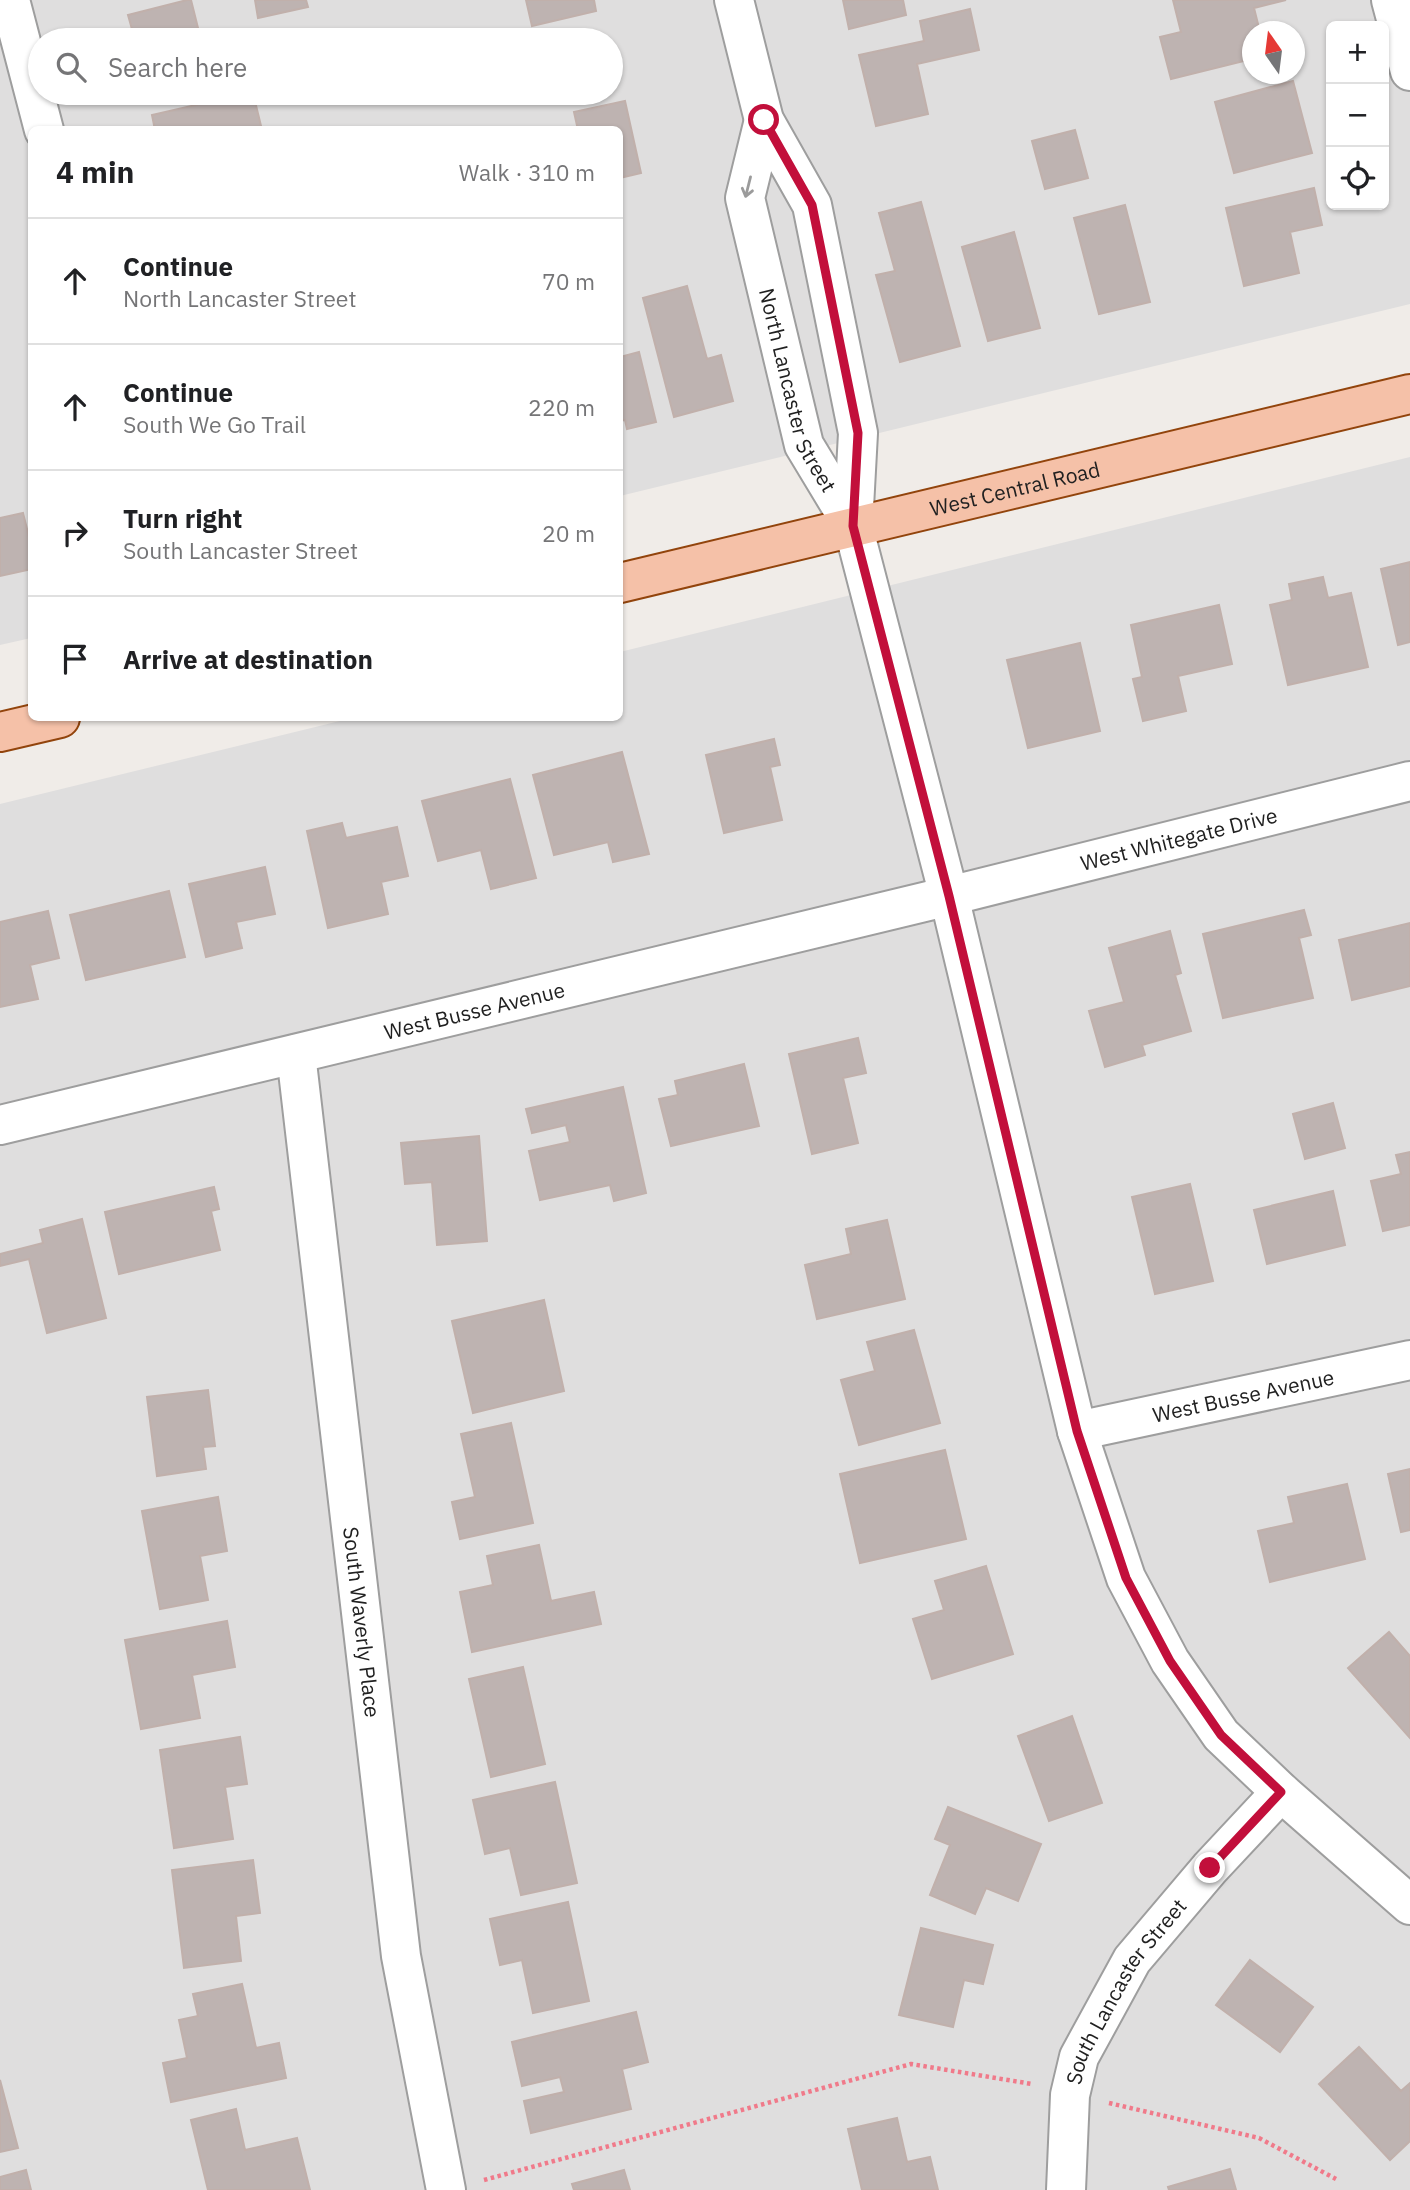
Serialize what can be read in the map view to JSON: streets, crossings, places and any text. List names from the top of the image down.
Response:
{
  "streets": {
    "main road": ["West Central Road"],
    "street": [
      "North Lancaster Street",
      "West Whitegate Drive",
      "West Busse Avenue",
      "South Waverly Place",
      "South Lancaster Street"
    ]
  },
  "crossings": [
    ["North Lancaster Street", "West Central Road"],
    ["West Whitegate Drive", "West Busse Avenue"],
    ["West Busse Avenue", "South Waverly Place"]
  ],
  "north": "top",
  "page": {
    "map_buttons": ["+", "−"],
    "search": "Search here",
    "heading": ["4 min", "Walk · 310 m"],
    "list": [
      ["Continue", "North Lancaster Street", "70 m"],
      ["Continue", "South We Go Trail", "220 m"],
      ["Turn right", "South Lancaster Street", "20 m"],
      "Arrive at destination"
    ]
  }
}
